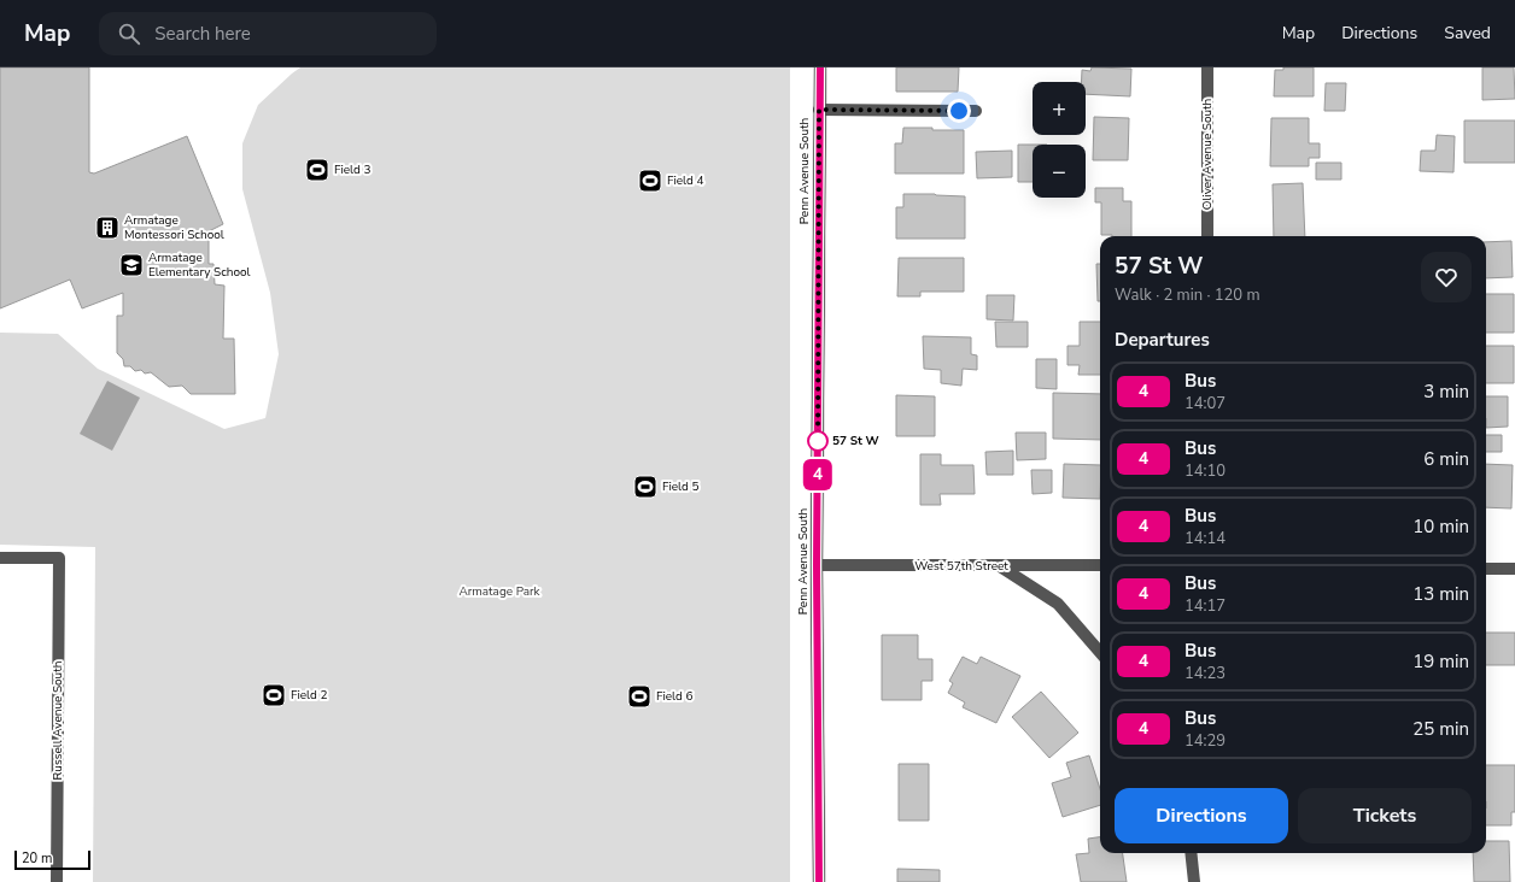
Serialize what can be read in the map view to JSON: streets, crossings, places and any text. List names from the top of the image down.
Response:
{
  "streets": {
    "main road": ["Penn Avenue South"],
    "street": ["Oliver Avenue South", "West 57th Street", "Russell Avenue South"]
  },
  "crossings": [
    ["Penn Avenue South", "West 57th Street"]
  ],
  "parks": ["Armatage Park"],
  "places": {
    "sports": [
      "Field 3",
      "Field 4",
      "Field 5",
      "Field 2",
      "Field 6"
    ],
    "building": ["Armatage Montessori School"],
    "school or university": ["Armatage Elementary School"],
    "other": ["57 St W"]
  },
  "lines": ["bus line 4"],
  "scale_bar": "20 m",
  "page": {
    "header": "Map",
    "search": "Search here",
    "nav": ["Map", "Directions", "Saved"],
    "on_map": "4",
    "map_buttons": ["+", "−"],
    "heading": [
      ["57 St W", "Walk · 2 min · 120 m"],
      "Departures"
    ],
    "list": [
      {
        "mark": "4",
        "name": "Bus",
        "note": "14:07",
        "value": "3 min"
      },
      {
        "mark": "4",
        "name": "Bus",
        "note": "14:10",
        "value": "6 min"
      },
      {
        "mark": "4",
        "name": "Bus",
        "note": "14:14",
        "value": "10 min"
      },
      {
        "mark": "4",
        "name": "Bus",
        "note": "14:17",
        "value": "13 min"
      },
      {
        "mark": "4",
        "name": "Bus",
        "note": "14:23",
        "value": "19 min"
      },
      {
        "mark": "4",
        "name": "Bus",
        "note": "14:29",
        "value": "25 min"
      }
    ],
    "buttons": ["Directions", "Tickets"],
    "scale": "20 m"
  }
}
